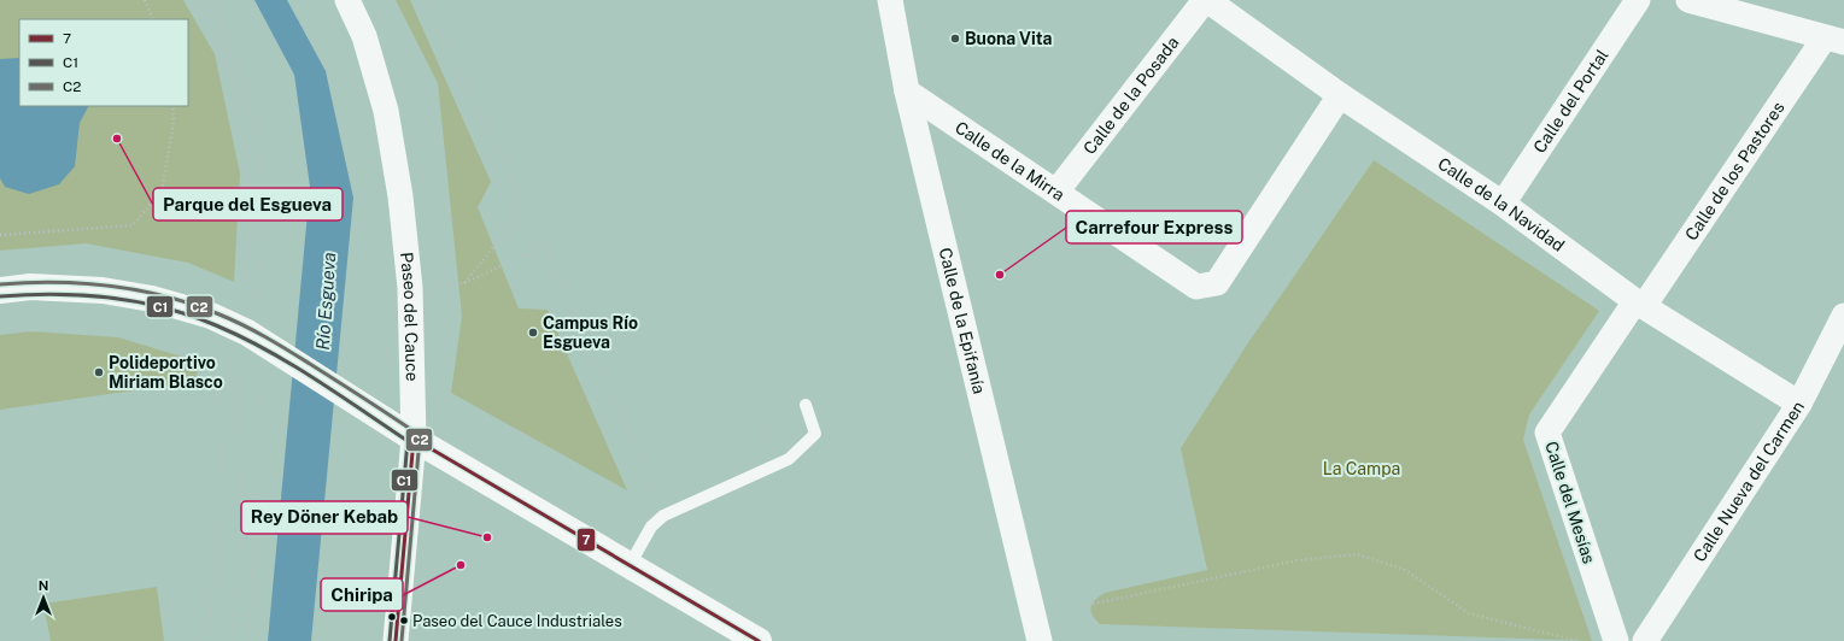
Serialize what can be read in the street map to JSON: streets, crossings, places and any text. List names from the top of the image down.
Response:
{
  "streets": {
    "street": [
      "Calle de la Posada",
      "Calle del Portal",
      "Calle de la Mirra",
      "Calle de los Pastores",
      "Calle de la Navidad",
      "Paseo del Cauce",
      "Calle de la Epifanía",
      "Calle Nueva del Carmen",
      "Calle del Mesías"
    ]
  },
  "crossings": [
    ["Calle de la Posada", "Calle de la Mirra"],
    ["Calle de la Posada", "Calle de la Navidad"],
    ["Calle del Portal", "Calle de la Navidad"],
    ["Calle de la Mirra", "Calle de la Navidad"],
    ["Calle de la Mirra", "Calle de la Epifanía"],
    ["Calle de los Pastores", "Calle de la Navidad"],
    ["Calle de los Pastores", "Calle del Mesías"],
    ["Calle de la Navidad", "Calle Nueva del Carmen"],
    ["Calle de la Navidad", "Calle del Mesías"]
  ],
  "water": ["Río Esgueva"],
  "parks": ["La Campa"],
  "places": [
    "Buona Vita",
    "Parque del Esgueva",
    "Carrefour Express",
    "Campus Río Esgueva",
    "Polideportivo Miriam Blasco",
    "Rey Döner Kebab",
    "Chiripa",
    "Paseo del Cauce Industriales"
  ],
  "lines": ["transit line C2", "transit line C1", "transit line 7"],
  "legend": ["7", "C1", "C2"],
  "north": "top"
}
